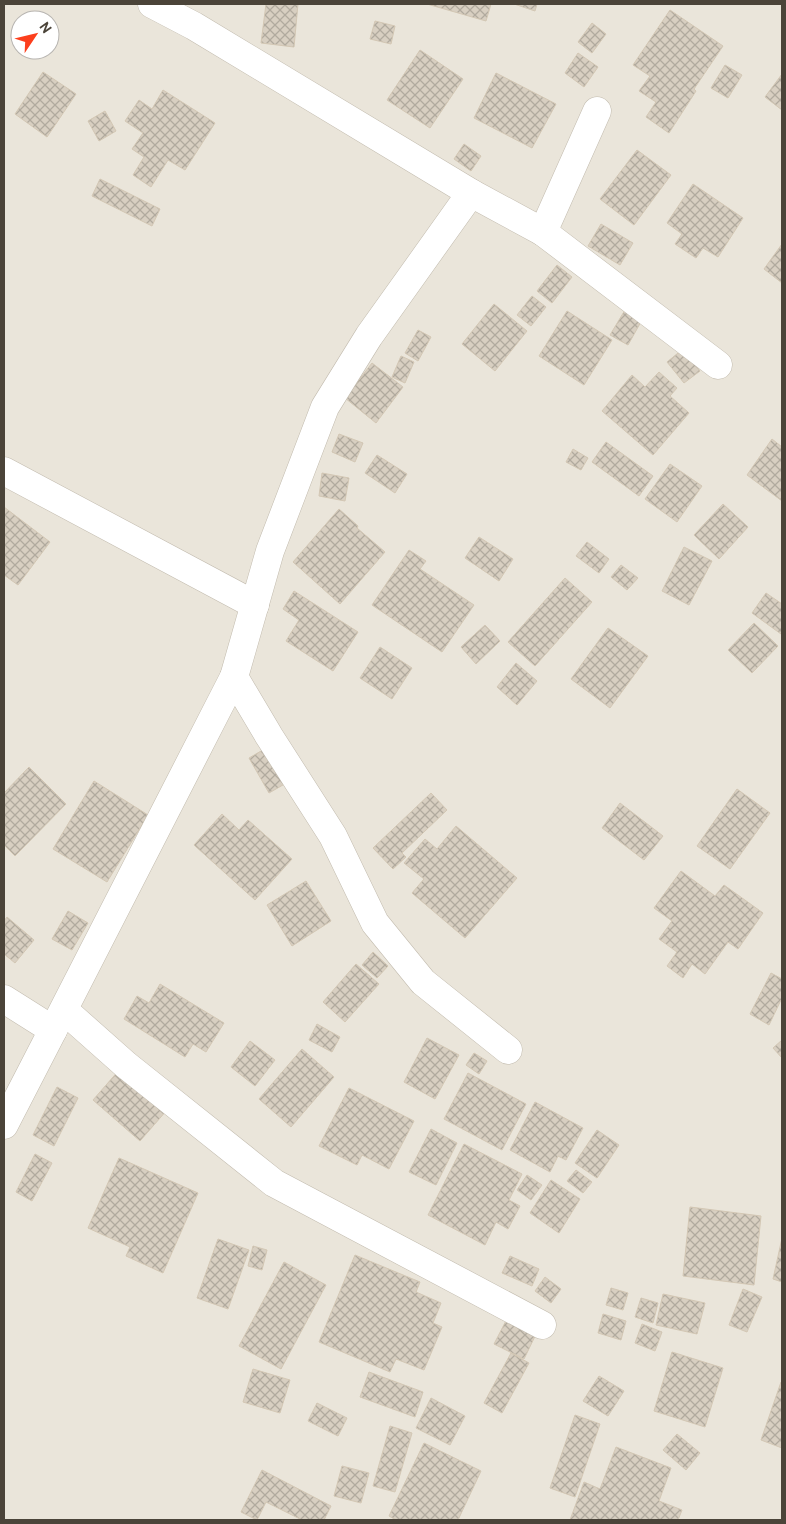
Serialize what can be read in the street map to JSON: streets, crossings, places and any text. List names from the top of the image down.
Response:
{
  "north": "top right"
}
